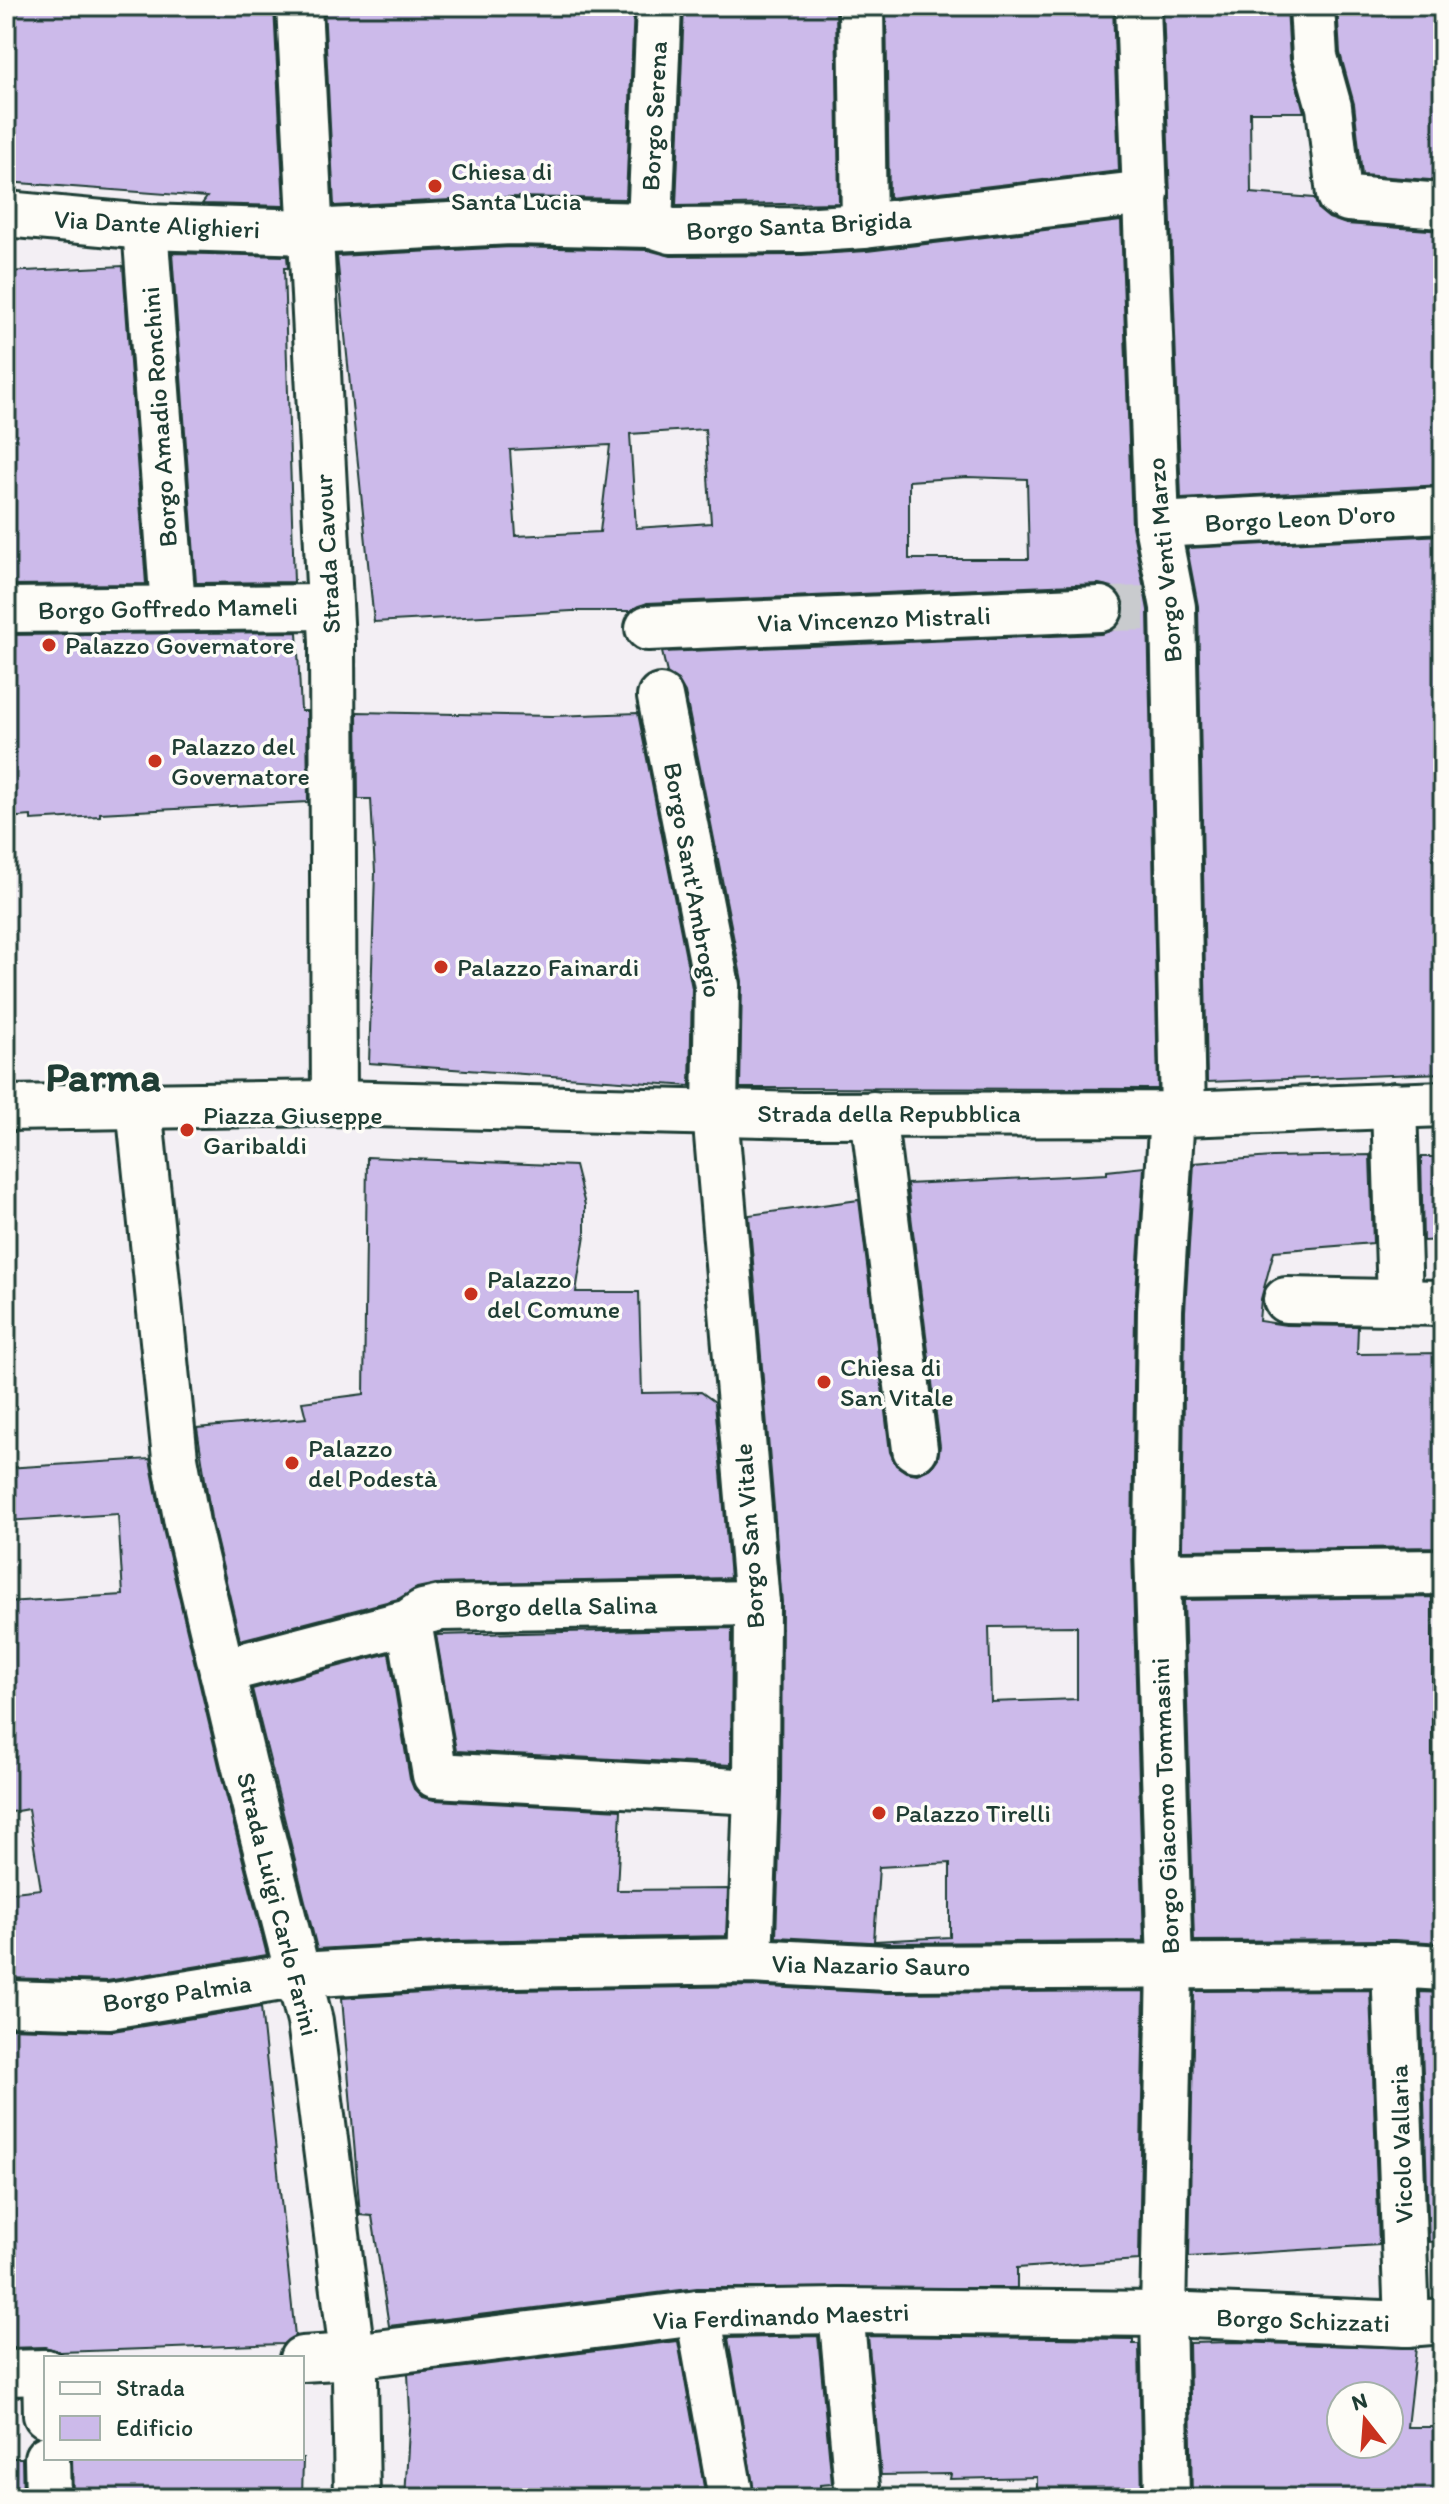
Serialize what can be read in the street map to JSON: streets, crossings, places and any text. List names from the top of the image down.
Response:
{
  "streets": {
    "street": [
      "Borgo Serena",
      "Via Dante Alighieri",
      "Borgo Santa Brigida",
      "Borgo Amadio Ronchini",
      "Borgo Leon D'oro",
      "Strada Cavour",
      "Borgo Venti Marzo",
      "Borgo Goffredo Mameli",
      "Via Vincenzo Mistrali",
      "Borgo Sant'Ambrogio",
      "Strada della Repubblica",
      "Borgo San Vitale",
      "Borgo della Salina",
      "Borgo Giacomo Tommasini",
      "Strada Luigi Carlo Farini",
      "Via Nazario Sauro",
      "Borgo Palmia",
      "Vicolo Vallaria",
      "Via Ferdinando Maestri",
      "Borgo Schizzati"
    ]
  },
  "crossings": [
    ["Borgo Serena", "Borgo Santa Brigida"],
    ["Via Dante Alighieri", "Borgo Santa Brigida"],
    ["Via Dante Alighieri", "Borgo Amadio Ronchini"],
    ["Via Dante Alighieri", "Strada Cavour"],
    ["Borgo Santa Brigida", "Strada Cavour"],
    ["Borgo Santa Brigida", "Borgo Venti Marzo"],
    ["Borgo Amadio Ronchini", "Borgo Goffredo Mameli"],
    ["Borgo Leon D'oro", "Borgo Venti Marzo"],
    ["Strada Cavour", "Borgo Goffredo Mameli"],
    ["Strada Cavour", "Strada della Repubblica"],
    ["Borgo Venti Marzo", "Strada della Repubblica"],
    ["Borgo Venti Marzo", "Borgo Giacomo Tommasini"],
    ["Borgo Sant'Ambrogio", "Strada della Repubblica"],
    ["Borgo Sant'Ambrogio", "Borgo San Vitale"],
    ["Strada della Repubblica", "Borgo San Vitale"],
    ["Strada della Repubblica", "Borgo Giacomo Tommasini"],
    ["Borgo San Vitale", "Borgo della Salina"],
    ["Borgo San Vitale", "Via Nazario Sauro"],
    ["Borgo della Salina", "Strada Luigi Carlo Farini"],
    ["Borgo Giacomo Tommasini", "Via Nazario Sauro"],
    ["Borgo Giacomo Tommasini", "Via Ferdinando Maestri"],
    ["Borgo Giacomo Tommasini", "Borgo Schizzati"],
    ["Strada Luigi Carlo Farini", "Via Nazario Sauro"],
    ["Strada Luigi Carlo Farini", "Borgo Palmia"],
    ["Strada Luigi Carlo Farini", "Via Ferdinando Maestri"],
    ["Via Nazario Sauro", "Borgo Palmia"],
    ["Via Nazario Sauro", "Vicolo Vallaria"],
    ["Vicolo Vallaria", "Borgo Schizzati"],
    ["Via Ferdinando Maestri", "Borgo Schizzati"]
  ],
  "districts": ["Parma"],
  "places": [
    "Chiesa di Santa Lucia",
    "Palazzo Governatore",
    "Palazzo del Governatore",
    "Palazzo Fainardi",
    "Piazza Giuseppe Garibaldi",
    "Palazzo del Comune",
    "Chiesa di San Vitale",
    "Palazzo del Podestà",
    "Palazzo Tirelli"
  ],
  "legend": ["Strada", "Edificio"],
  "north": "top"
}
